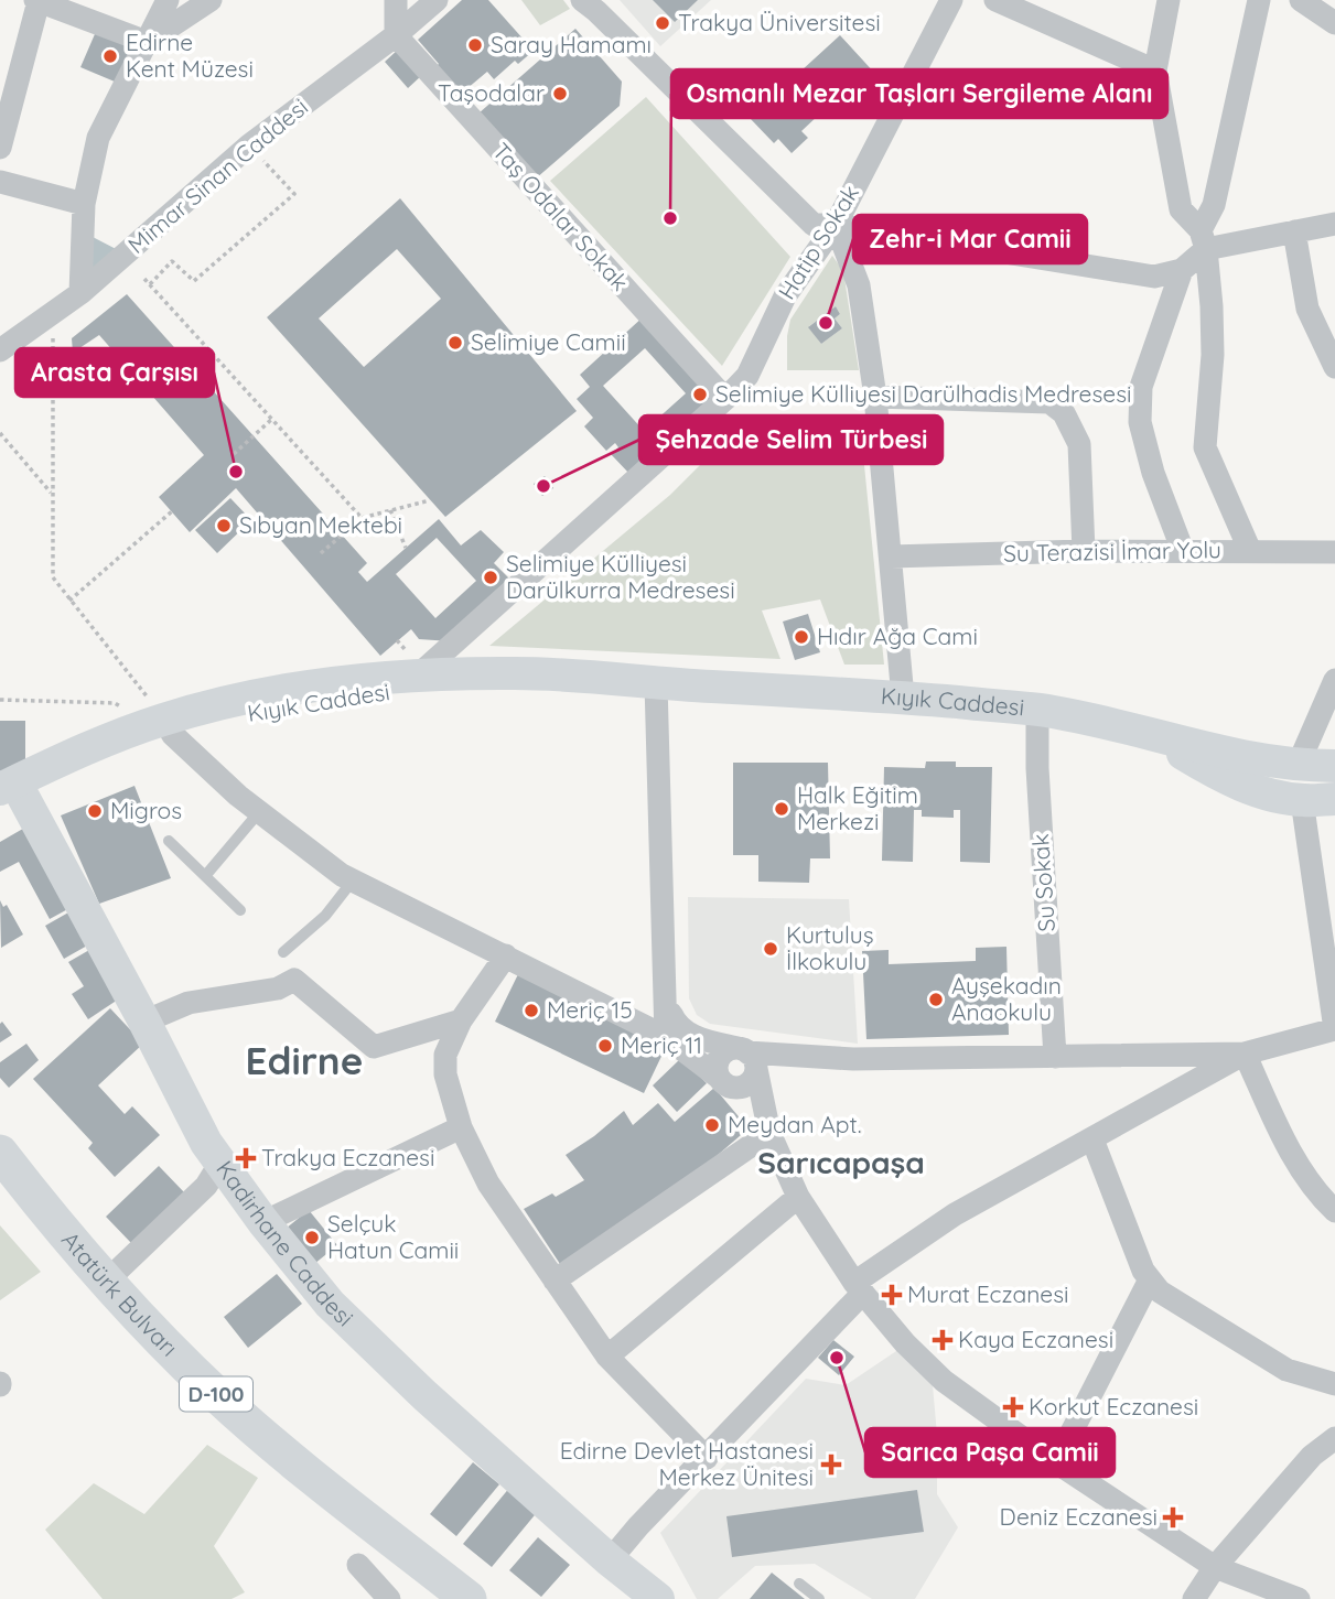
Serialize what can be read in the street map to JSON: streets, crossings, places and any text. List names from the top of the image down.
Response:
{
  "streets": {
    "main road": [
      "Kıyık Caddesi",
      "Kadirhane Caddesi",
      "Atatürk Bulvarı",
      "D-100"
    ],
    "street": [
      "Mimar Sinan Caddesi",
      "Taş Odalar Sokak",
      "Hatip Sokak",
      "Su Terazisi İmar Yolu",
      "Su Sokak"
    ]
  },
  "crossings": [
    ["Mimar Sinan Caddesi", "Taş Odalar Sokak"],
    ["Taş Odalar Sokak", "Hatip Sokak"],
    ["Hatip Sokak", "Kıyık Caddesi"],
    ["Kıyık Caddesi", "Su Sokak"],
    ["Kıyık Caddesi", "Kadirhane Caddesi"]
  ],
  "districts": ["Edirne", "Sarıcapaşa"],
  "places": {
    "other": [
      "Trakya Üniversitesi",
      "Saray Hamamı",
      "Edirne Kent Müzesi",
      "Taşodalar",
      "Osmanlı Mezar Taşları Sergileme Alanı",
      "Zehr-i Mar Camii",
      "Selimiye Camii",
      "Selimiye Külliyesi Darülhadis Medresesi",
      "Arasta Çarşısı",
      "Şehzade Selim Türbesi",
      "Sıbyan Mektebi",
      "Selimiye Külliyesi Darülkurra Medresesi",
      "Hıdır Ağa Cami",
      "Halk Eğitim Merkezi",
      "Migros",
      "Kurtuluş İlkokulu",
      "Ayşekadın Anaokulu",
      "Meriç 15",
      "Meriç 11",
      "Meydan Apt.",
      "Selçuk Hatun Camii",
      "Sarıca Paşa Camii"
    ],
    "health": [
      "Trakya Eczanesi",
      "Murat Eczanesi",
      "Kaya Eczanesi",
      "Korkut Eczanesi",
      "Edirne Devlet Hastanesi Merkez Ünitesi",
      "Deniz Eczanesi"
    ]
  }
}
